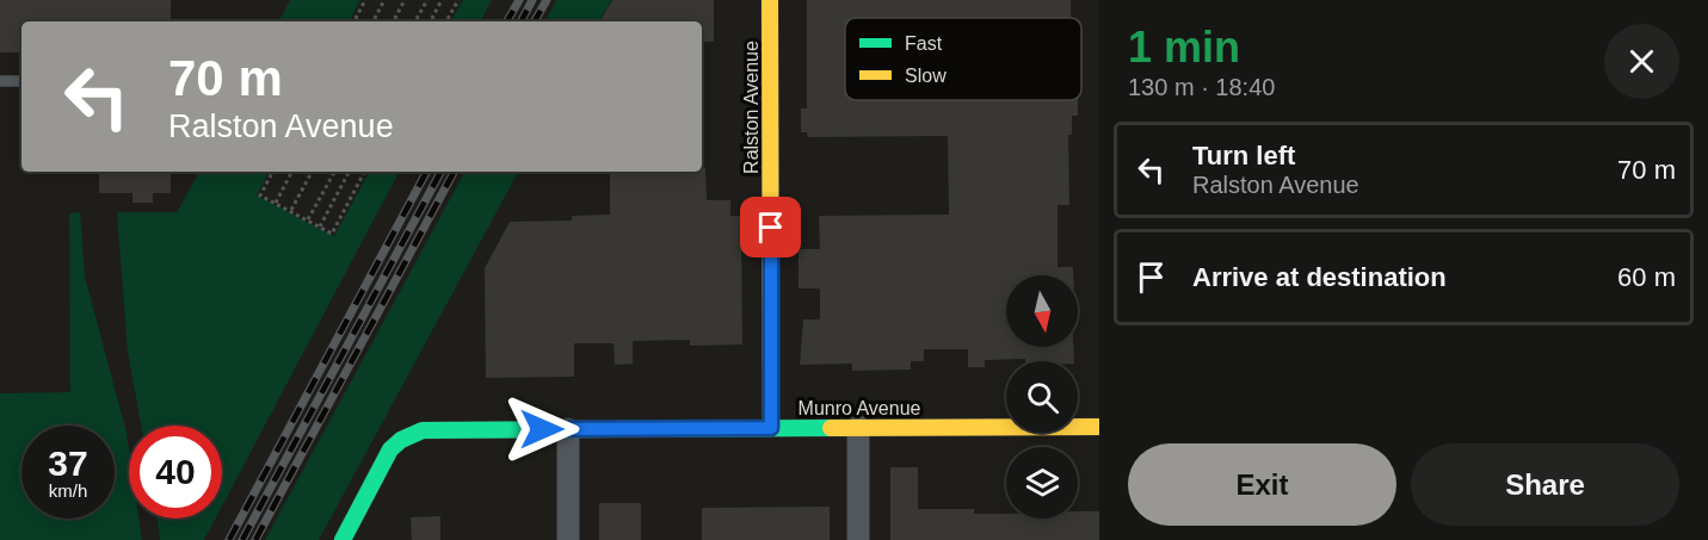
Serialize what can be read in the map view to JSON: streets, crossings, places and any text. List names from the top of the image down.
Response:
{
  "streets": {
    "street": ["Ralston Avenue", "Munro Avenue"]
  },
  "crossings": [
    ["Ralston Avenue", "Munro Avenue"]
  ],
  "legend": ["Fast", "Slow"],
  "north": "bottom",
  "page": {
    "heading": ["1 min", "130 m · 18:40"],
    "turn": ["70 m", "Ralston Avenue"],
    "list": [
      {
        "name": "Turn left",
        "note": "Ralston Avenue",
        "value": "70 m"
      },
      {
        "name": "Arrive at destination",
        "value": "60 m"
      }
    ],
    "speed": "37 km/h",
    "limit": "40",
    "buttons": ["Exit", "Share"]
  }
}
